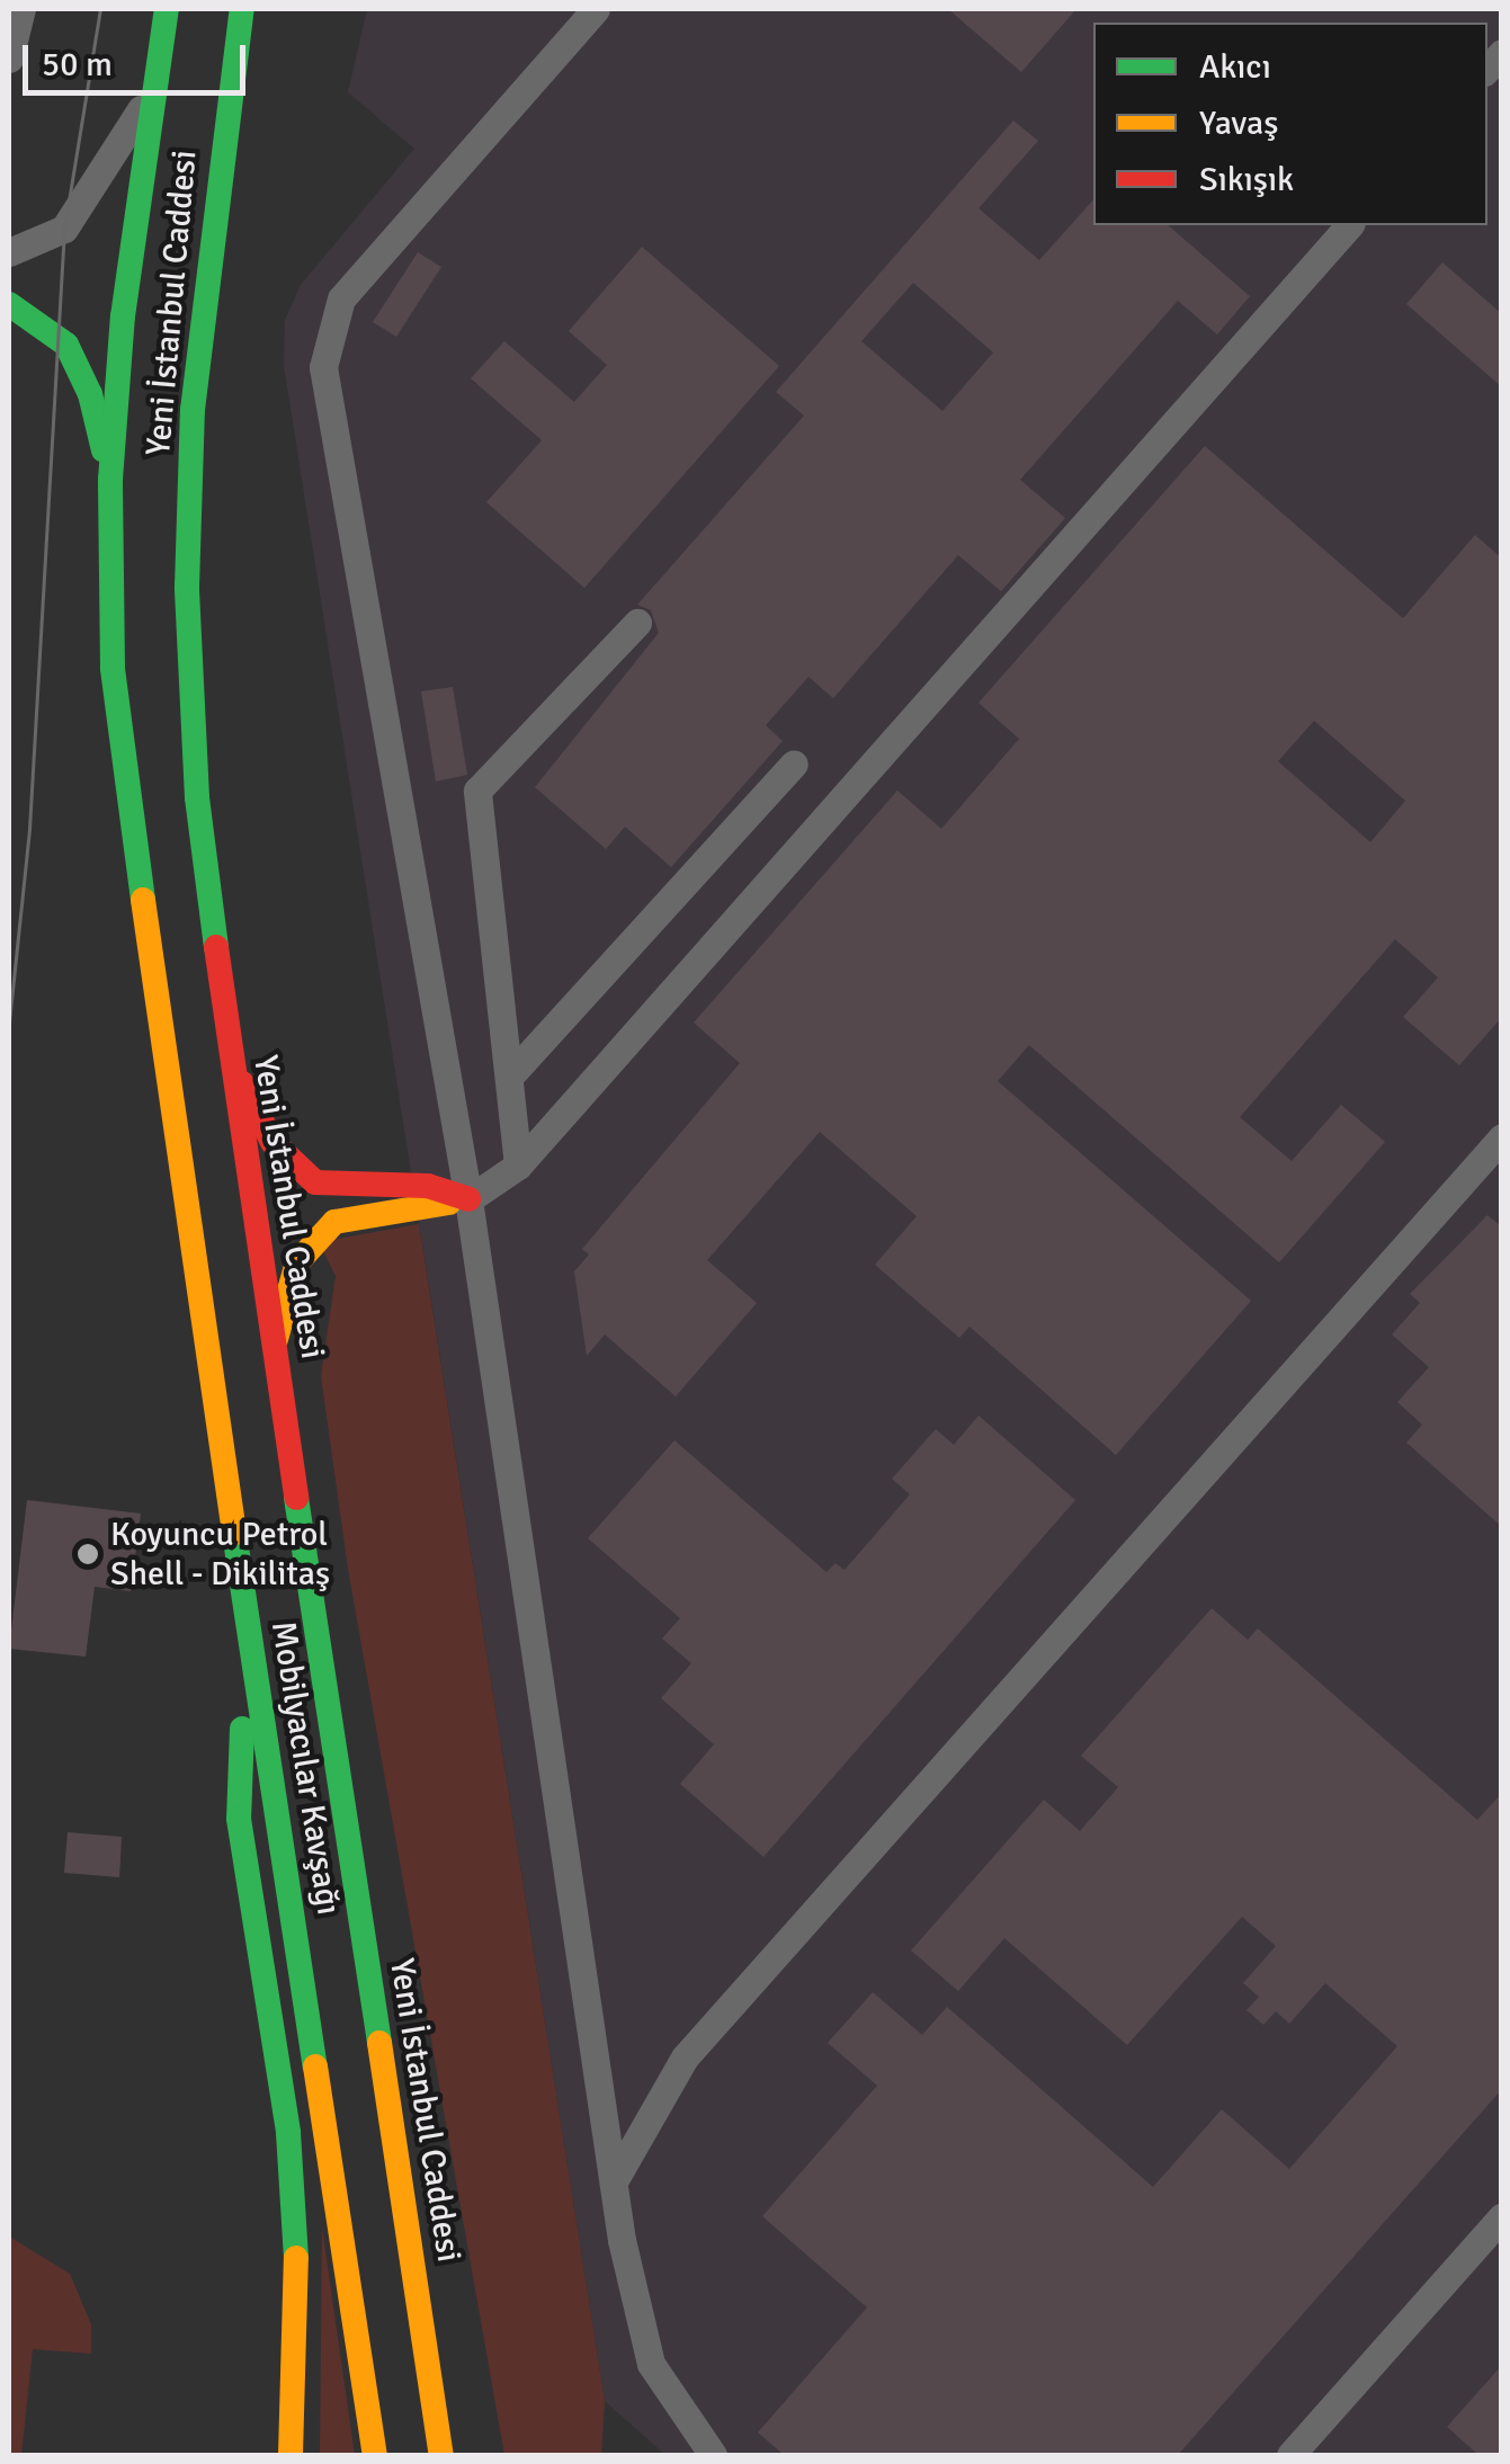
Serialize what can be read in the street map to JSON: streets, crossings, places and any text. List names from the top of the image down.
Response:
{
  "streets": {
    "main road": ["Yeni İstanbul Caddesi", "Mobilyacılar Kavşağı"]
  },
  "crossings": [
    ["Yeni İstanbul Caddesi", "Mobilyacılar Kavşağı"]
  ],
  "places": ["Koyuncu Petrol Shell - Dikilitaş"],
  "legend": ["Akıcı", "Yavaş", "Sıkışık"],
  "scale_bar": "50 m"
}
